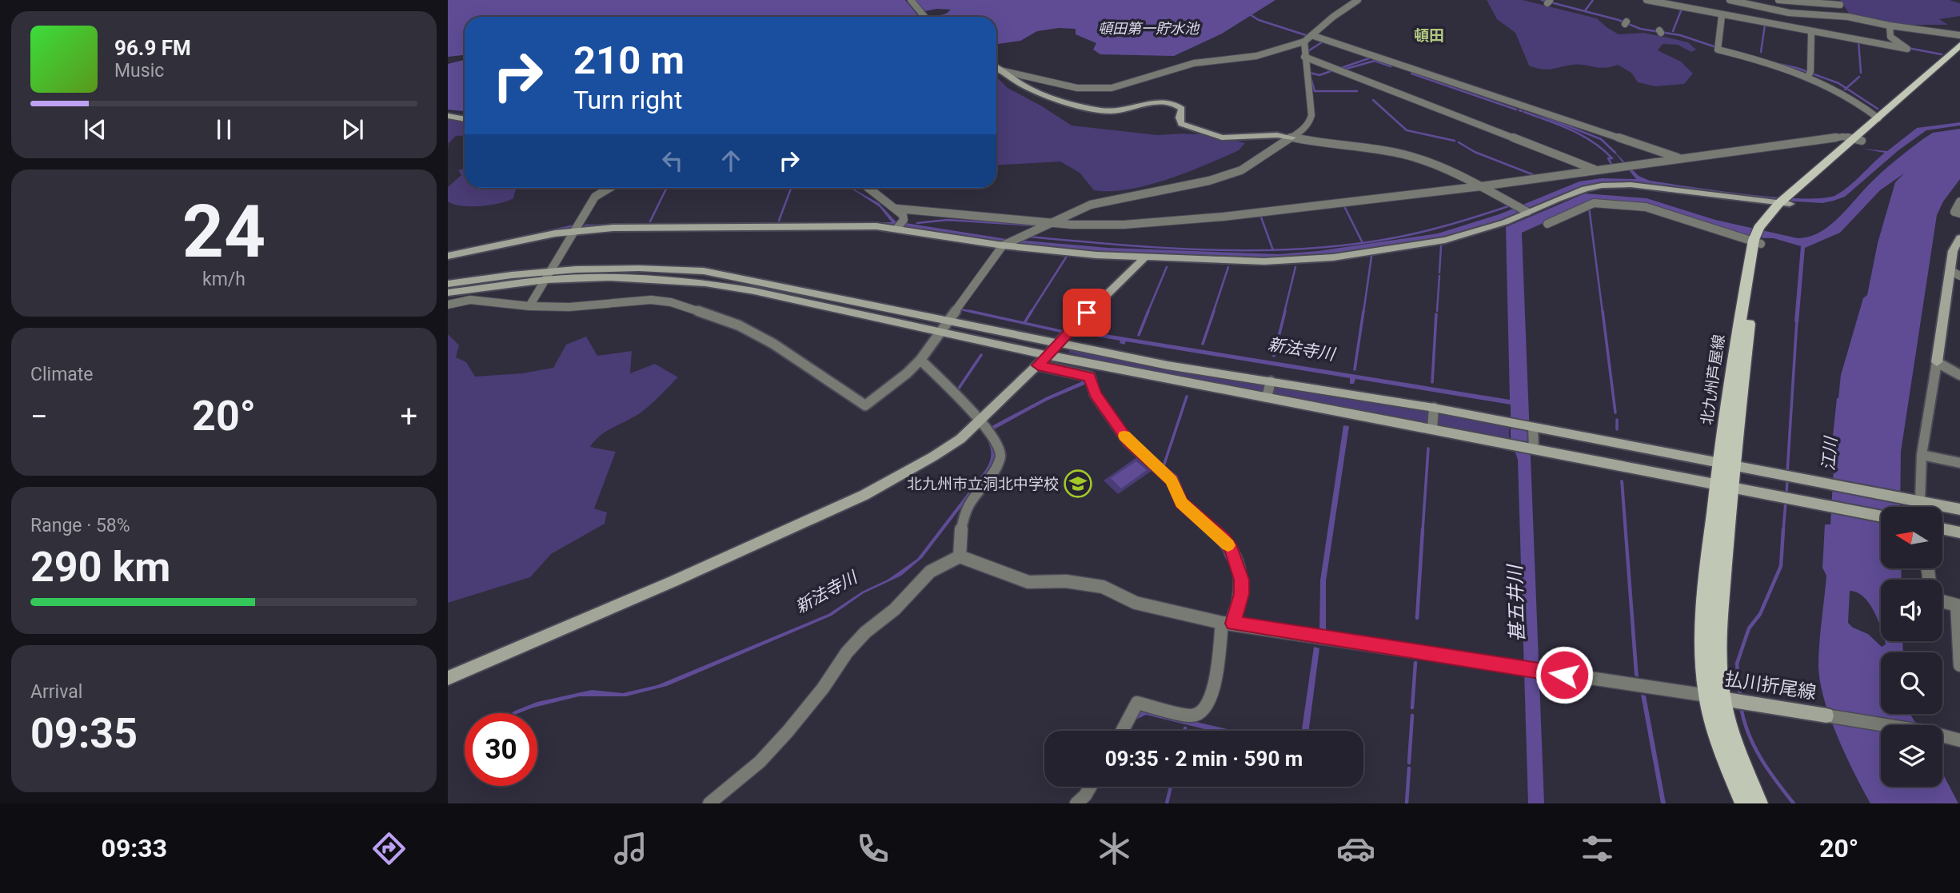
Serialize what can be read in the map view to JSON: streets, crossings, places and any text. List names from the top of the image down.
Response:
{
  "streets": {
    "main road": ["北九州芦屋線"],
    "street": ["払川折尾線"]
  },
  "crossings": [
    ["北九州芦屋線", "払川折尾線"]
  ],
  "districts": ["頓田"],
  "water": [
    "頓田第一貯水池",
    "新法寺川",
    "江川",
    "甚五井川"
  ],
  "places": {
    "school or university": ["北九州市立洞北中学校"]
  },
  "north": "left",
  "page": {
    "turn": ["210 m", "Turn right"],
    "song": ["96.9 FM", "Music"],
    "tile": [
      ["24", "km/h"],
      "Climate",
      ["Range · 58%", "290 km"],
      ["Arrival", "09:35"]
    ],
    "heat": ["−", "20°", "+"],
    "limit": "30",
    "trip": "09:35 · 2 min · 590 m",
    "tabs": ["09:33", "20°"]
  }
}
